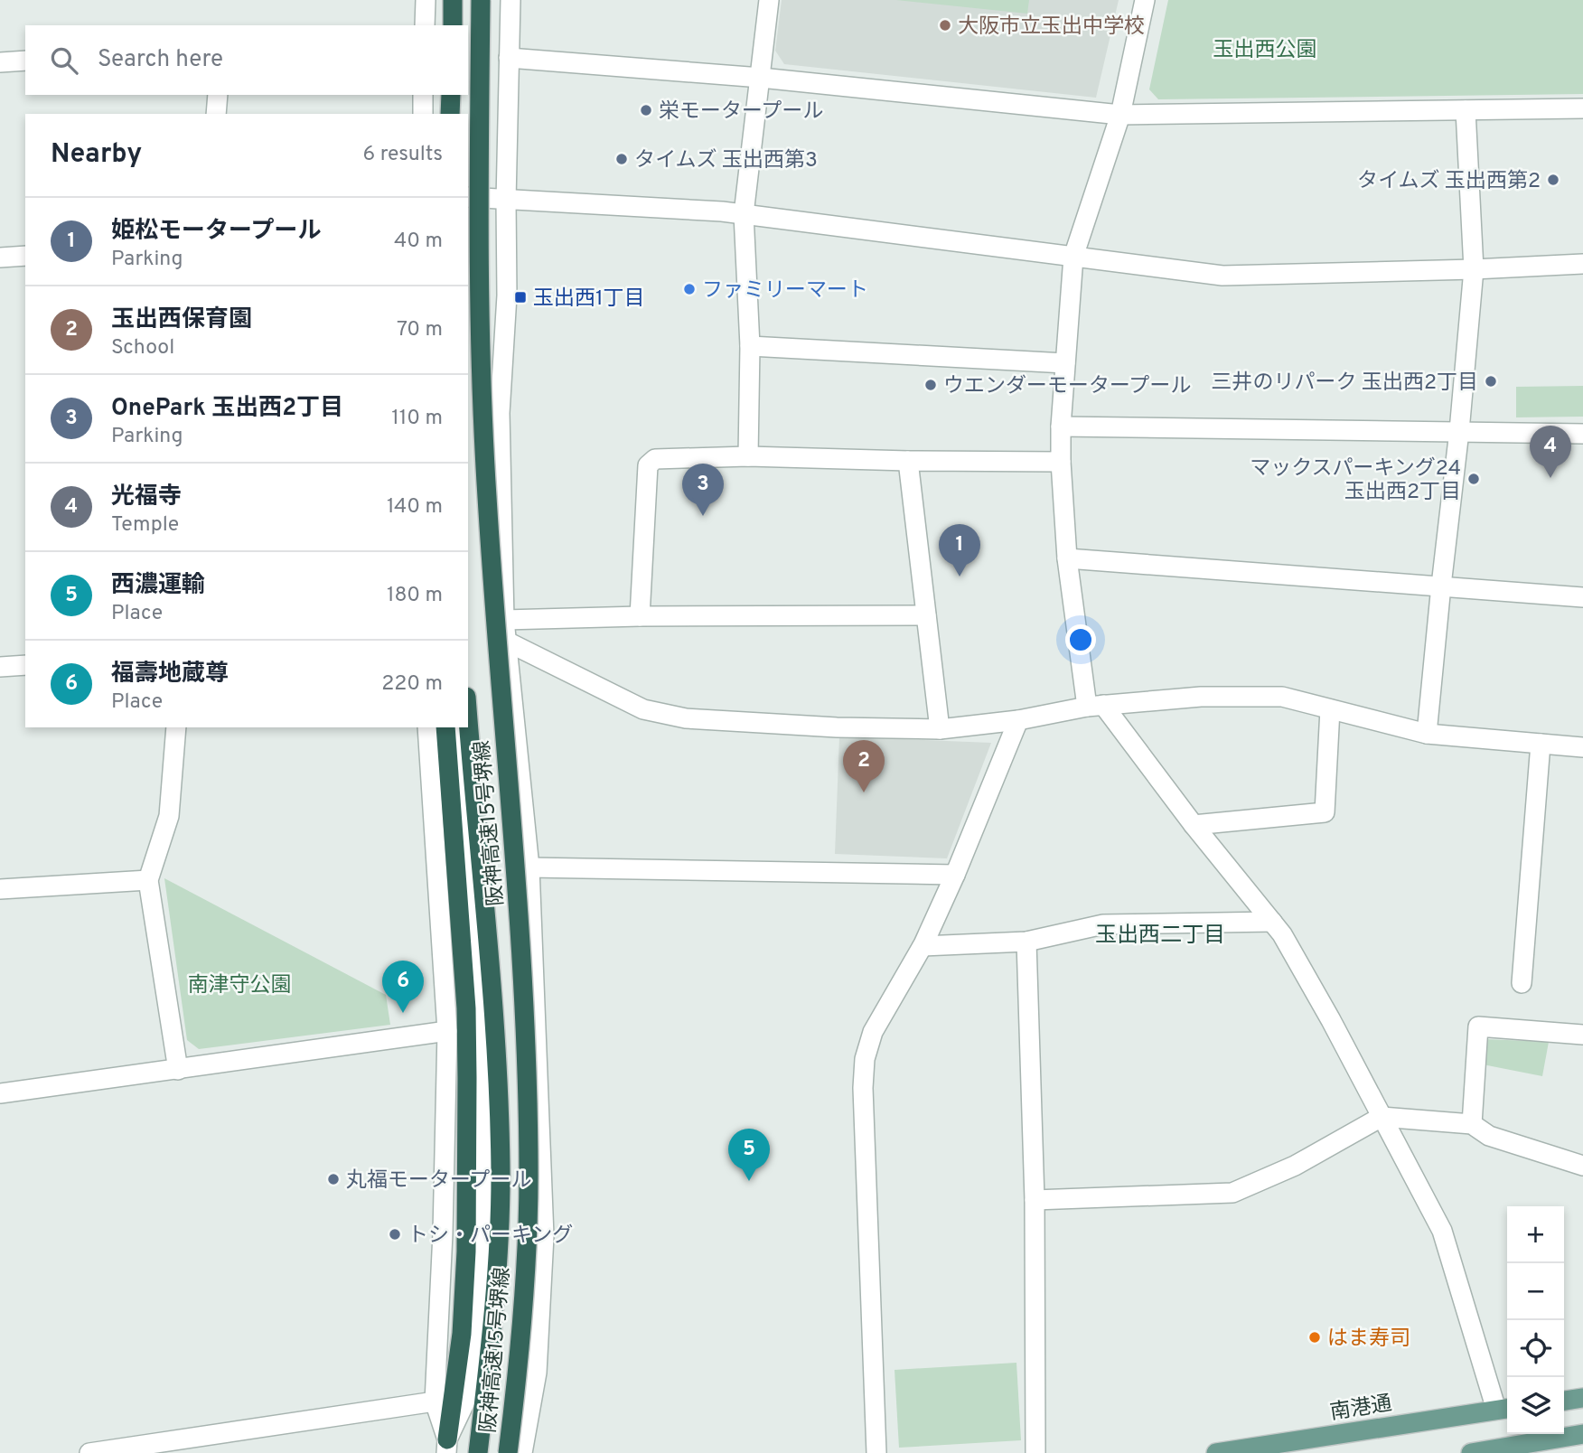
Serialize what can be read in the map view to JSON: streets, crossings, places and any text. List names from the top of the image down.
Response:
{
  "streets": {
    "highway": ["阪神高速15号堺線"],
    "main road": ["南港通"]
  },
  "districts": ["玉出西二丁目"],
  "parks": ["玉出西公園", "南津守公園"],
  "places": {
    "other": [
      "大阪市立玉出中学校",
      "栄モータープール",
      "タイムズ 玉出西第3",
      "タイムズ 玉出西第2",
      "ファミリーマート",
      "三井のリパーク 玉出西2丁目",
      "ウエンダーモータープール",
      "マックスパーキング24 玉出西2丁目",
      "丸福モータープール",
      "トシ・パーキング",
      "はま寿司"
    ],
    "transit": ["玉出西1丁目"]
  },
  "page": {
    "search": "Search here",
    "heading": ["Nearby", "6 results"],
    "list": [
      {
        "mark": "1",
        "name": "姫松モータープール",
        "note": "Parking",
        "value": "40 m"
      },
      {
        "mark": "2",
        "name": "玉出西保育園",
        "note": "School",
        "value": "70 m"
      },
      {
        "mark": "3",
        "name": "OnePark 玉出西2丁目",
        "note": "Parking",
        "value": "110 m"
      },
      {
        "mark": "4",
        "name": "光福寺",
        "note": "Temple",
        "value": "140 m"
      },
      {
        "mark": "5",
        "name": "西濃運輸",
        "note": "Place",
        "value": "180 m"
      },
      {
        "mark": "6",
        "name": "福壽地蔵尊",
        "note": "Place",
        "value": "220 m"
      }
    ],
    "pins": [
      "4",
      "3",
      "1",
      "2",
      "6",
      "5"
    ],
    "map_buttons": ["+", "−"]
  }
}
